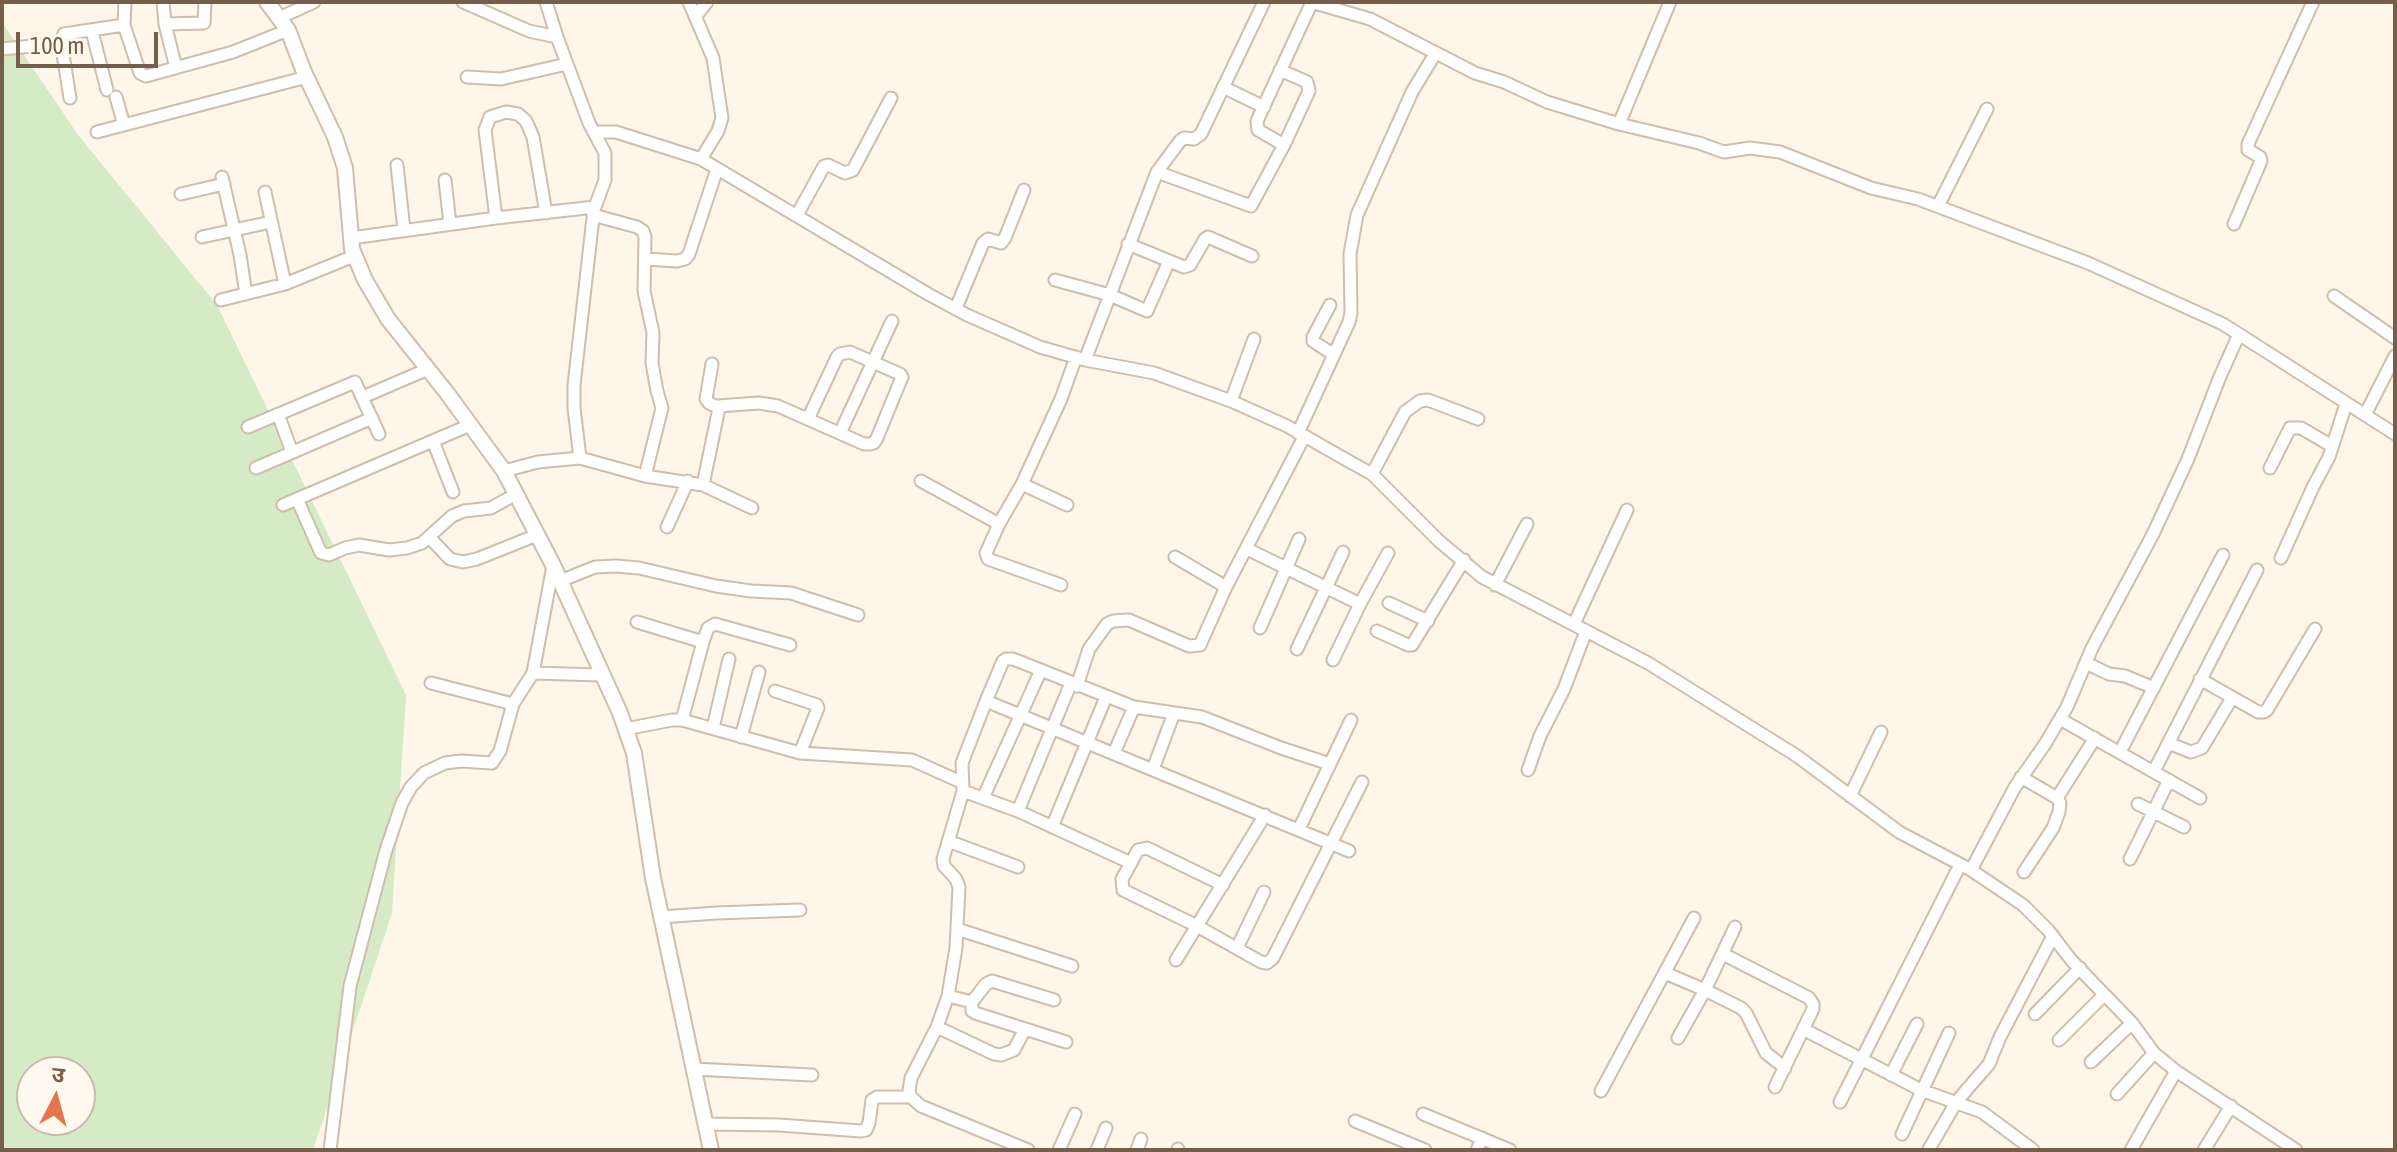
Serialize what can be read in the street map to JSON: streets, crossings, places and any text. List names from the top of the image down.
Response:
{
  "scale_bar": "100 m",
  "north": "top"
}
